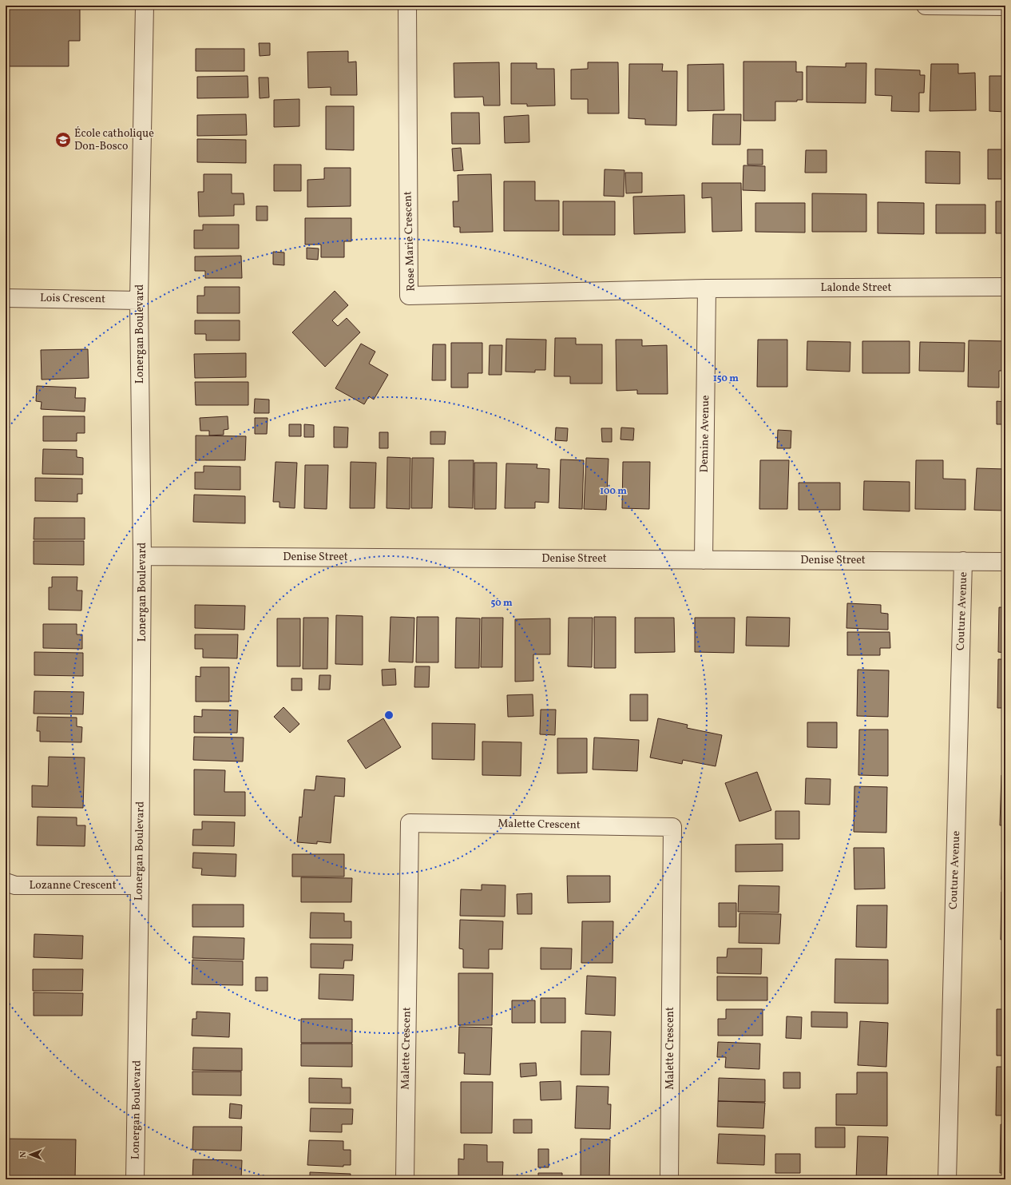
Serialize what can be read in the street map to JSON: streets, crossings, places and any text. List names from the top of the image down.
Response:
{
  "streets": {
    "street": [
      "Rose Marie Crescent",
      "Lalonde Street",
      "Lois Crescent",
      "Lonergan Boulevard",
      "Demine Avenue",
      "Denise Street",
      "Couture Avenue",
      "Malette Crescent",
      "Lozanne Crescent"
    ]
  },
  "crossings": [
    ["Rose Marie Crescent", "Lalonde Street"],
    ["Rose Marie Crescent", "Demine Avenue"],
    ["Lalonde Street", "Demine Avenue"],
    ["Lois Crescent", "Lonergan Boulevard"],
    ["Lonergan Boulevard", "Denise Street"],
    ["Lonergan Boulevard", "Lozanne Crescent"],
    ["Demine Avenue", "Denise Street"],
    ["Denise Street", "Couture Avenue"]
  ],
  "places": {
    "school or university": ["École catholique Don-Bosco"]
  },
  "north": "left",
  "rings": ["150 m", "100 m", "50 m"]
}
